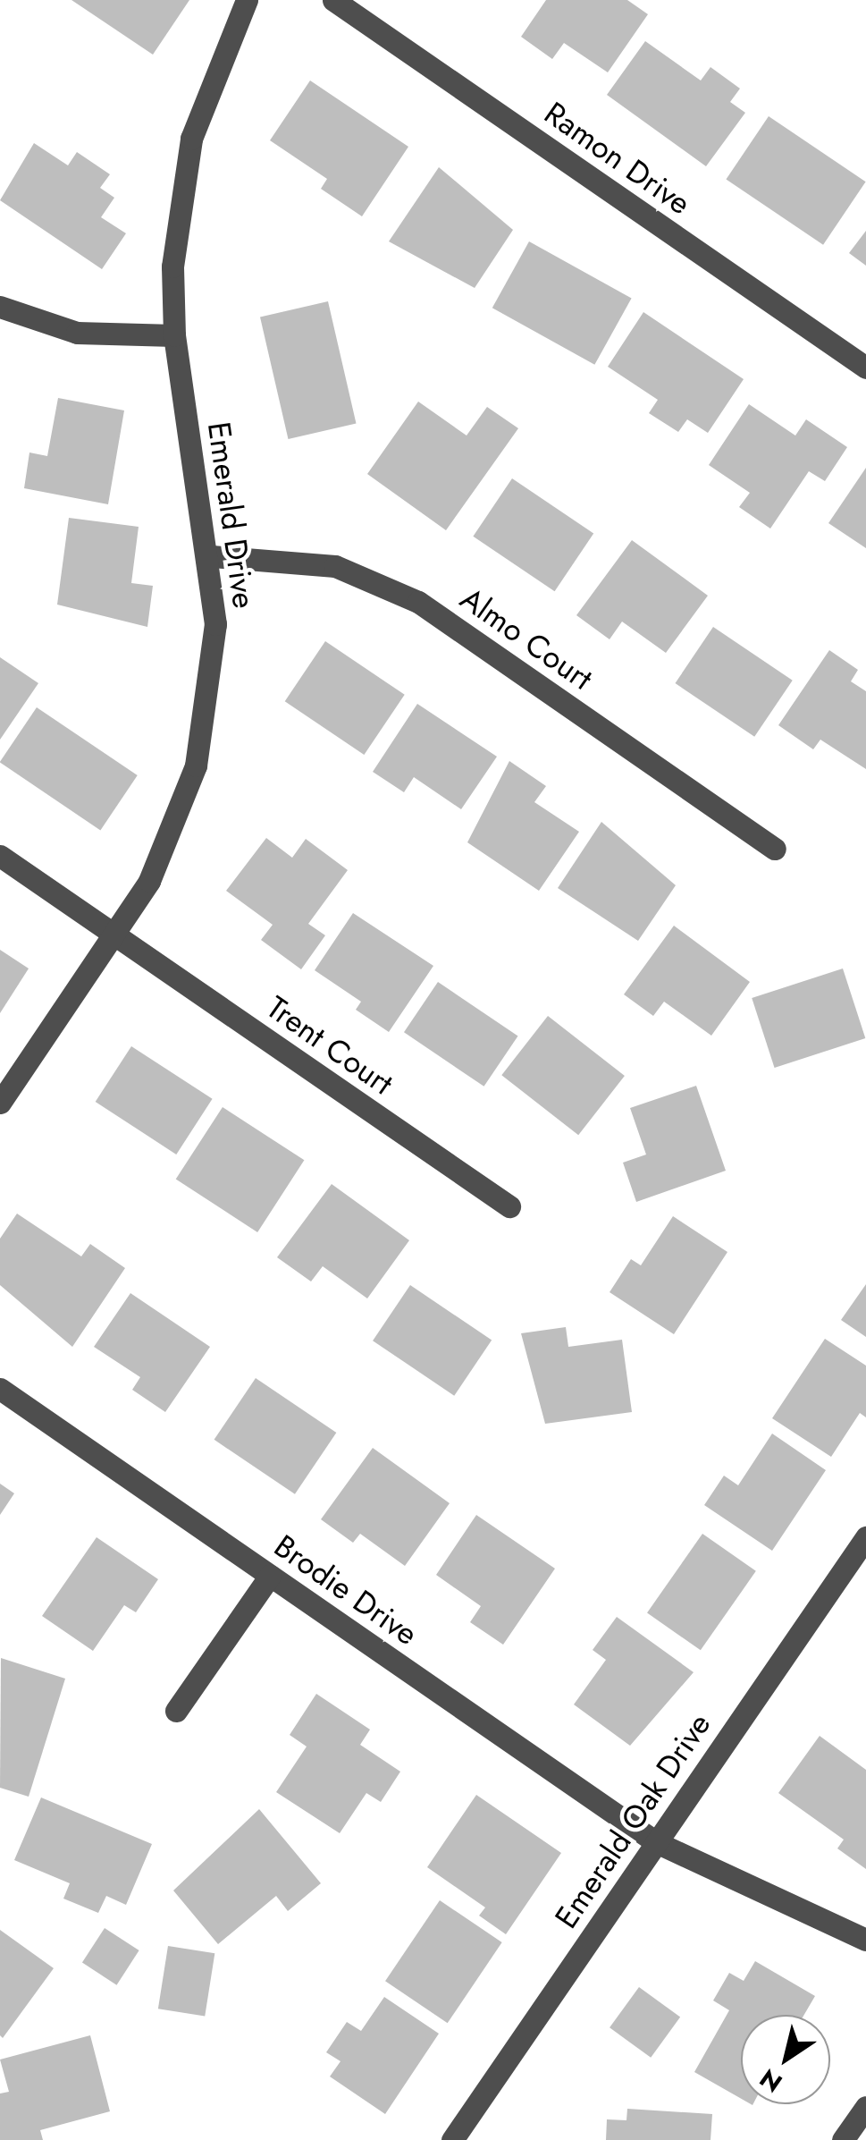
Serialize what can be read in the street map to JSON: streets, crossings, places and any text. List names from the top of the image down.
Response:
{
  "streets": {
    "street": [
      "Ramon Drive",
      "Emerald Drive",
      "Almo Court",
      "Trent Court",
      "Brodie Drive",
      "Emerald Oak Drive"
    ]
  },
  "crossings": [
    ["Emerald Drive", "Almo Court"],
    ["Emerald Drive", "Trent Court"],
    ["Brodie Drive", "Emerald Oak Drive"]
  ],
  "north": "bottom left"
}
